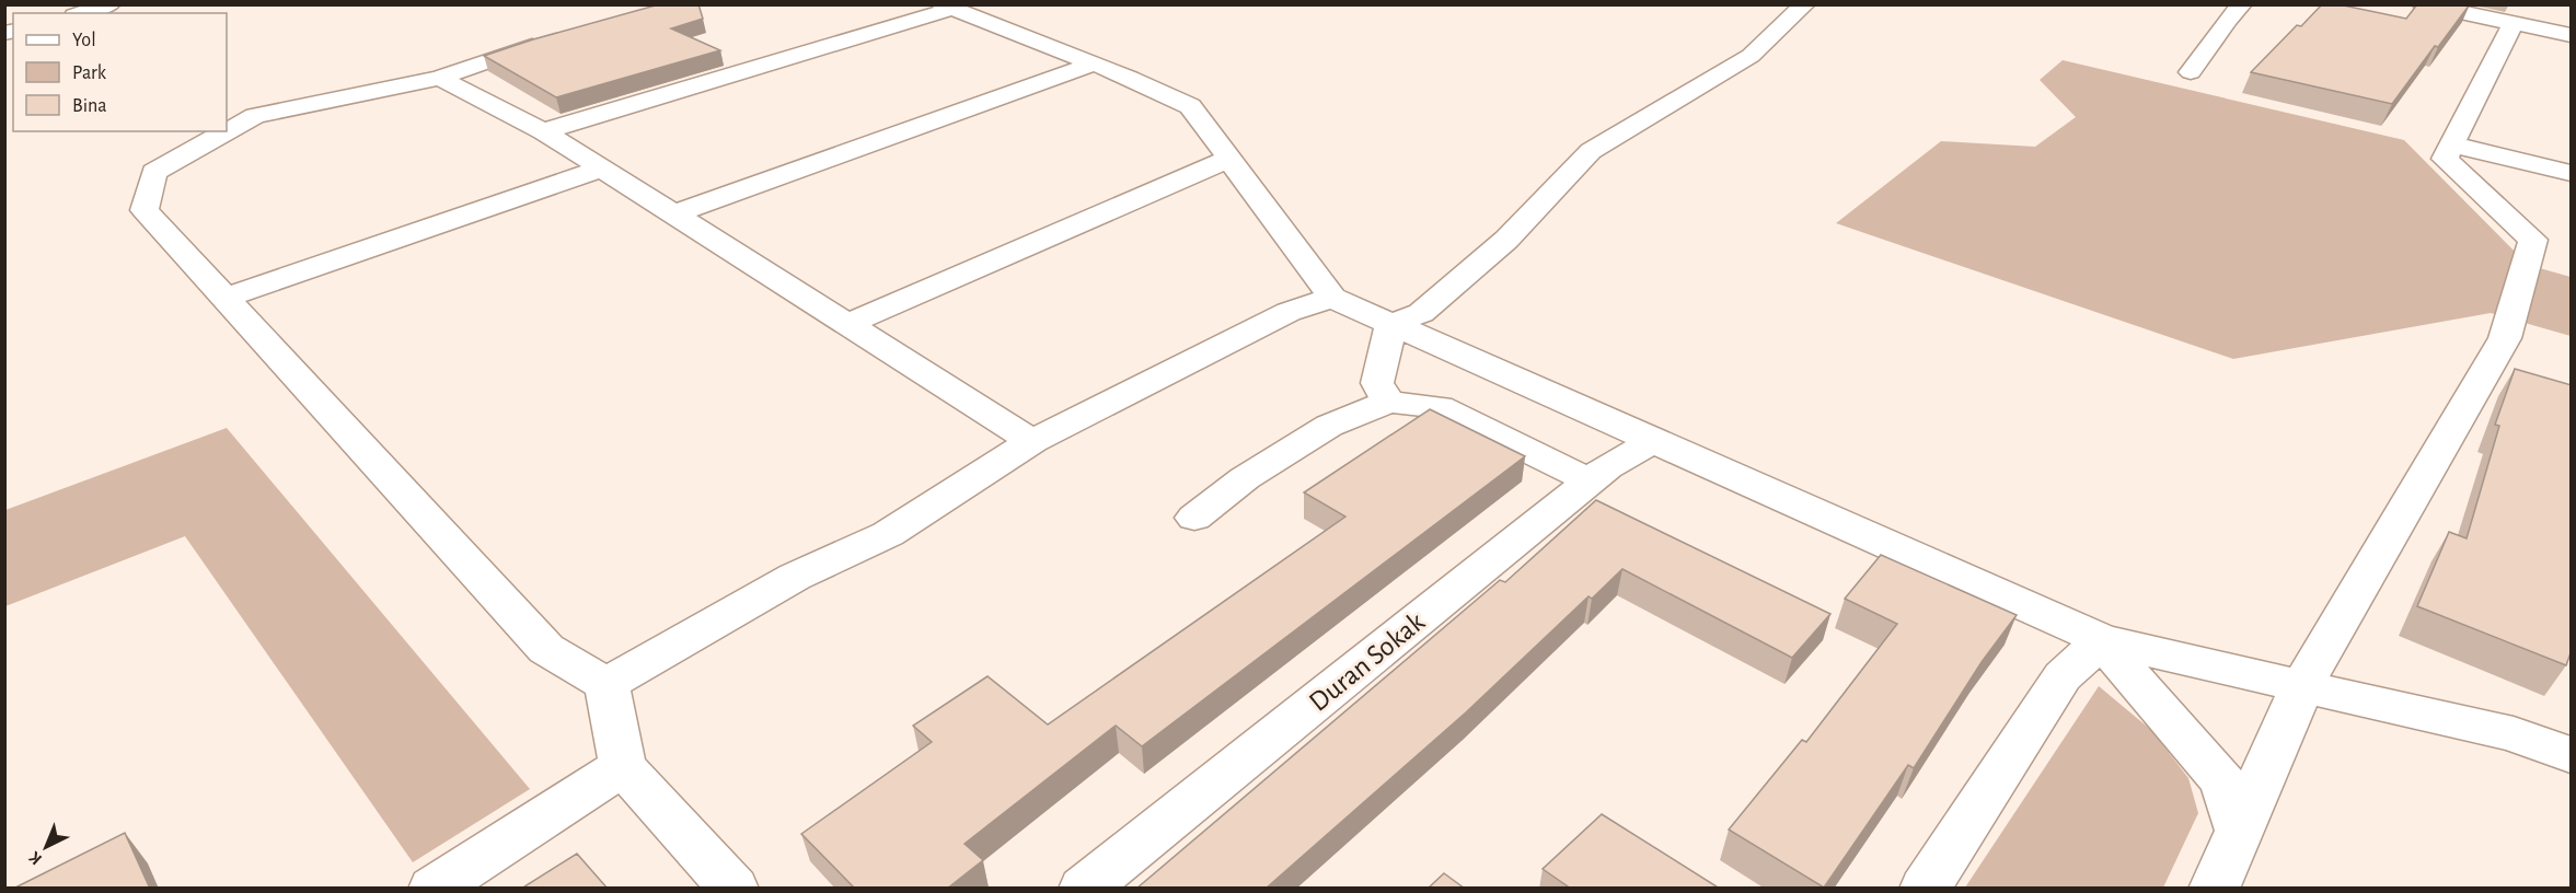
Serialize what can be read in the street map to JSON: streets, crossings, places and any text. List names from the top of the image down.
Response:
{
  "streets": {
    "street": ["Duran Sokak"]
  },
  "legend": ["Yol", "Park", "Bina"],
  "north": "bottom left"
}
